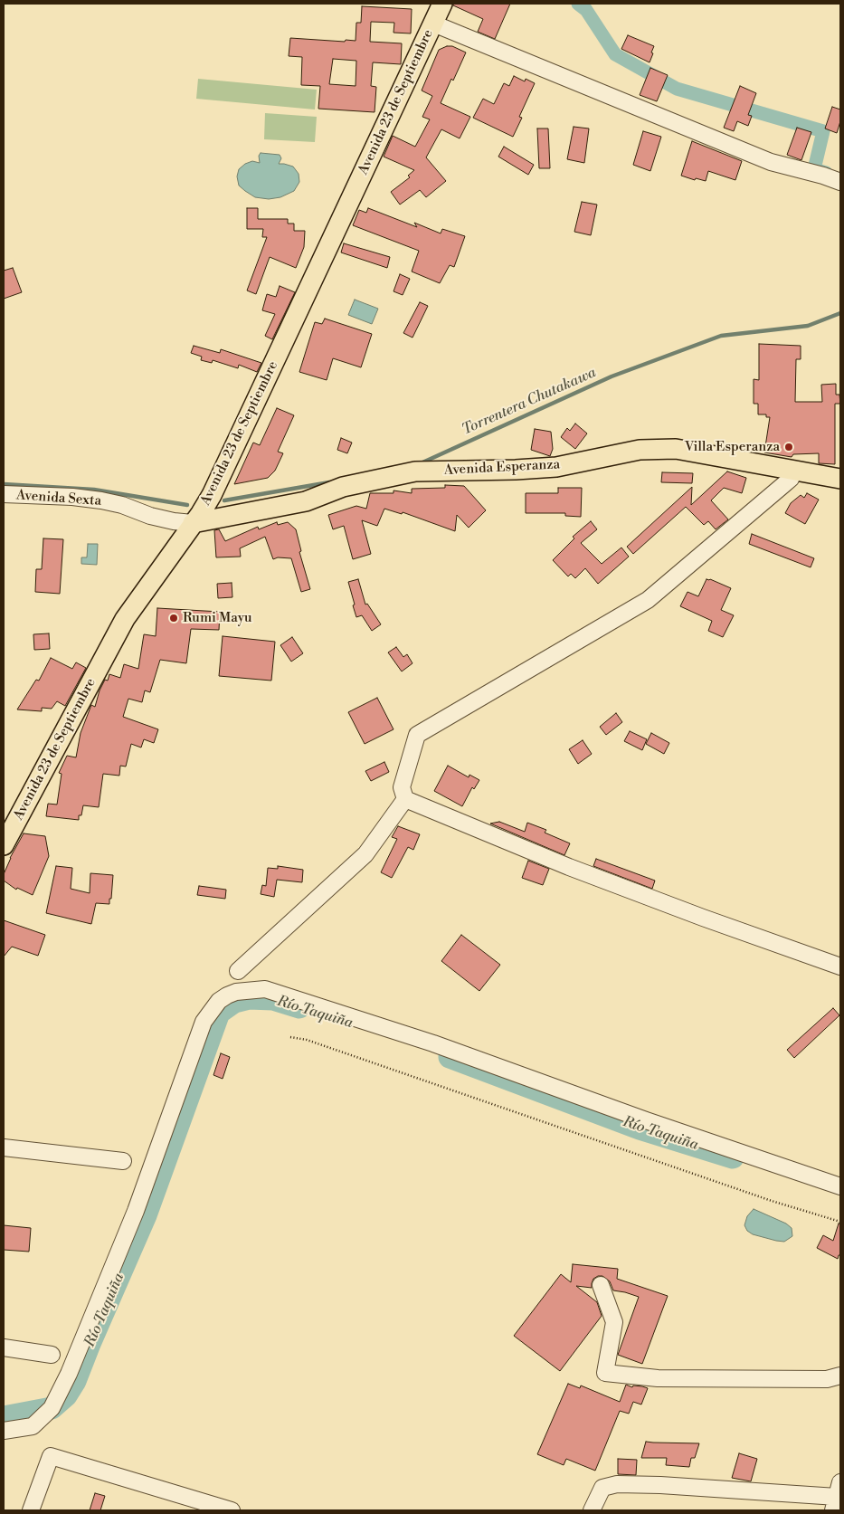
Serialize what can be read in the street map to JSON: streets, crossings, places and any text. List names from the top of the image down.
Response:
{
  "streets": {
    "main road": ["Avenida 23 de Septiembre", "Avenida Esperanza"],
    "street": ["Avenida Sexta"]
  },
  "crossings": [
    ["Avenida 23 de Septiembre", "Avenida Esperanza"],
    ["Avenida 23 de Septiembre", "Avenida Sexta"],
    ["Avenida Esperanza", "Avenida Sexta"]
  ],
  "water": ["Torrentera Chutakawa", "Río Taquiña"],
  "places": ["Villa Esperanza", "Rumi Mayu"]
}
